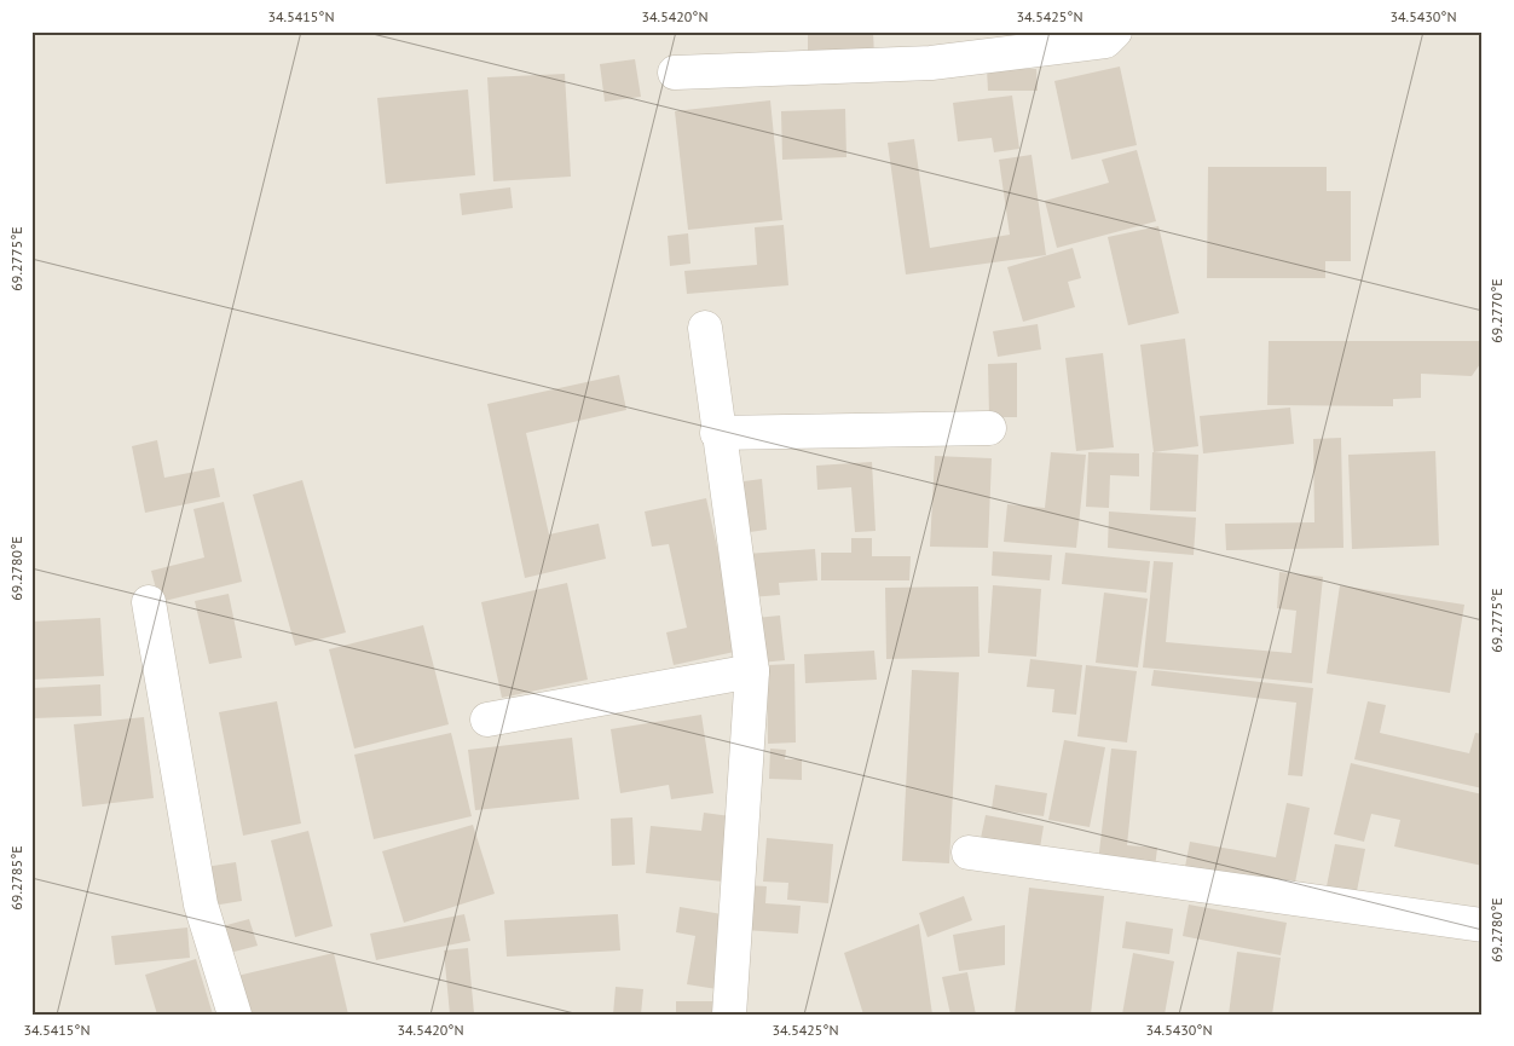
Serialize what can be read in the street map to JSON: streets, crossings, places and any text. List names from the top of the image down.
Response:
{
  "coordinates": [
    "34.5415°N",
    "34.5420°N",
    "34.5425°N",
    "34.5430°N",
    "69.2775°E",
    "69.2770°E",
    "69.2780°E",
    "69.2785°E"
  ]
}
